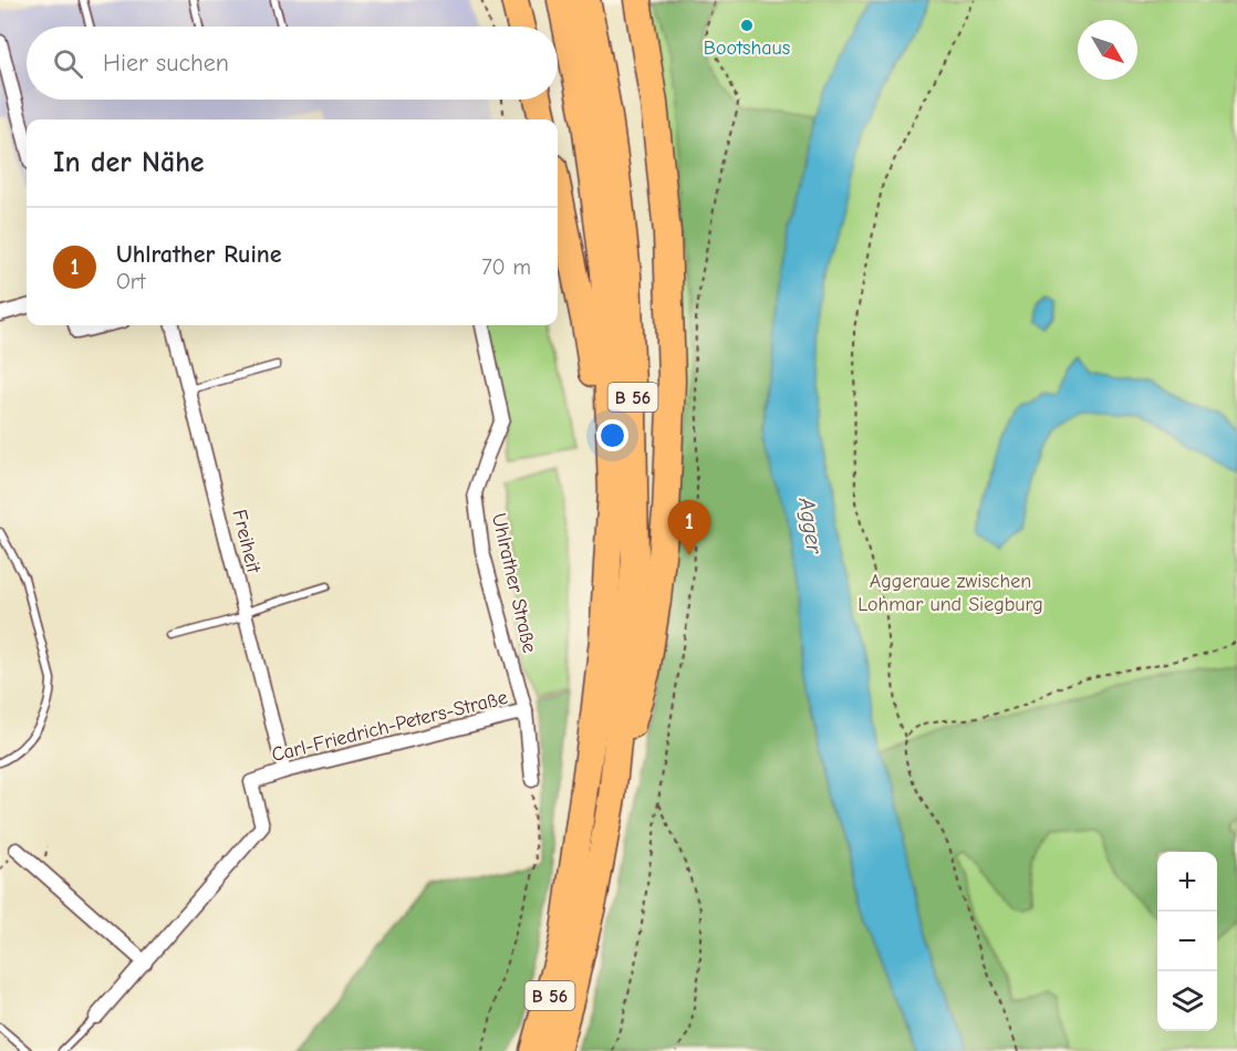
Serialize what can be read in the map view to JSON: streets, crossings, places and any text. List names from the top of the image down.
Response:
{
  "streets": {
    "highway": ["B 56"],
    "street": ["Freiheit", "Uhlrather Straße", "Carl-Friedrich-Peters-Straße"]
  },
  "crossings": [
    ["Freiheit", "Carl-Friedrich-Peters-Straße"],
    ["Uhlrather Straße", "Carl-Friedrich-Peters-Straße"]
  ],
  "water": ["Agger"],
  "parks": ["Aggeraue zwischen Lohmar und Siegburg"],
  "places": ["Bootshaus"],
  "north": "bottom right",
  "page": {
    "search": "Hier suchen",
    "heading": "In der Nähe",
    "list": [
      {
        "mark": "1",
        "name": "Uhlrather Ruine",
        "note": "Ort",
        "value": "70 m"
      }
    ],
    "pins": "1",
    "map_buttons": ["+", "−"]
  }
}
